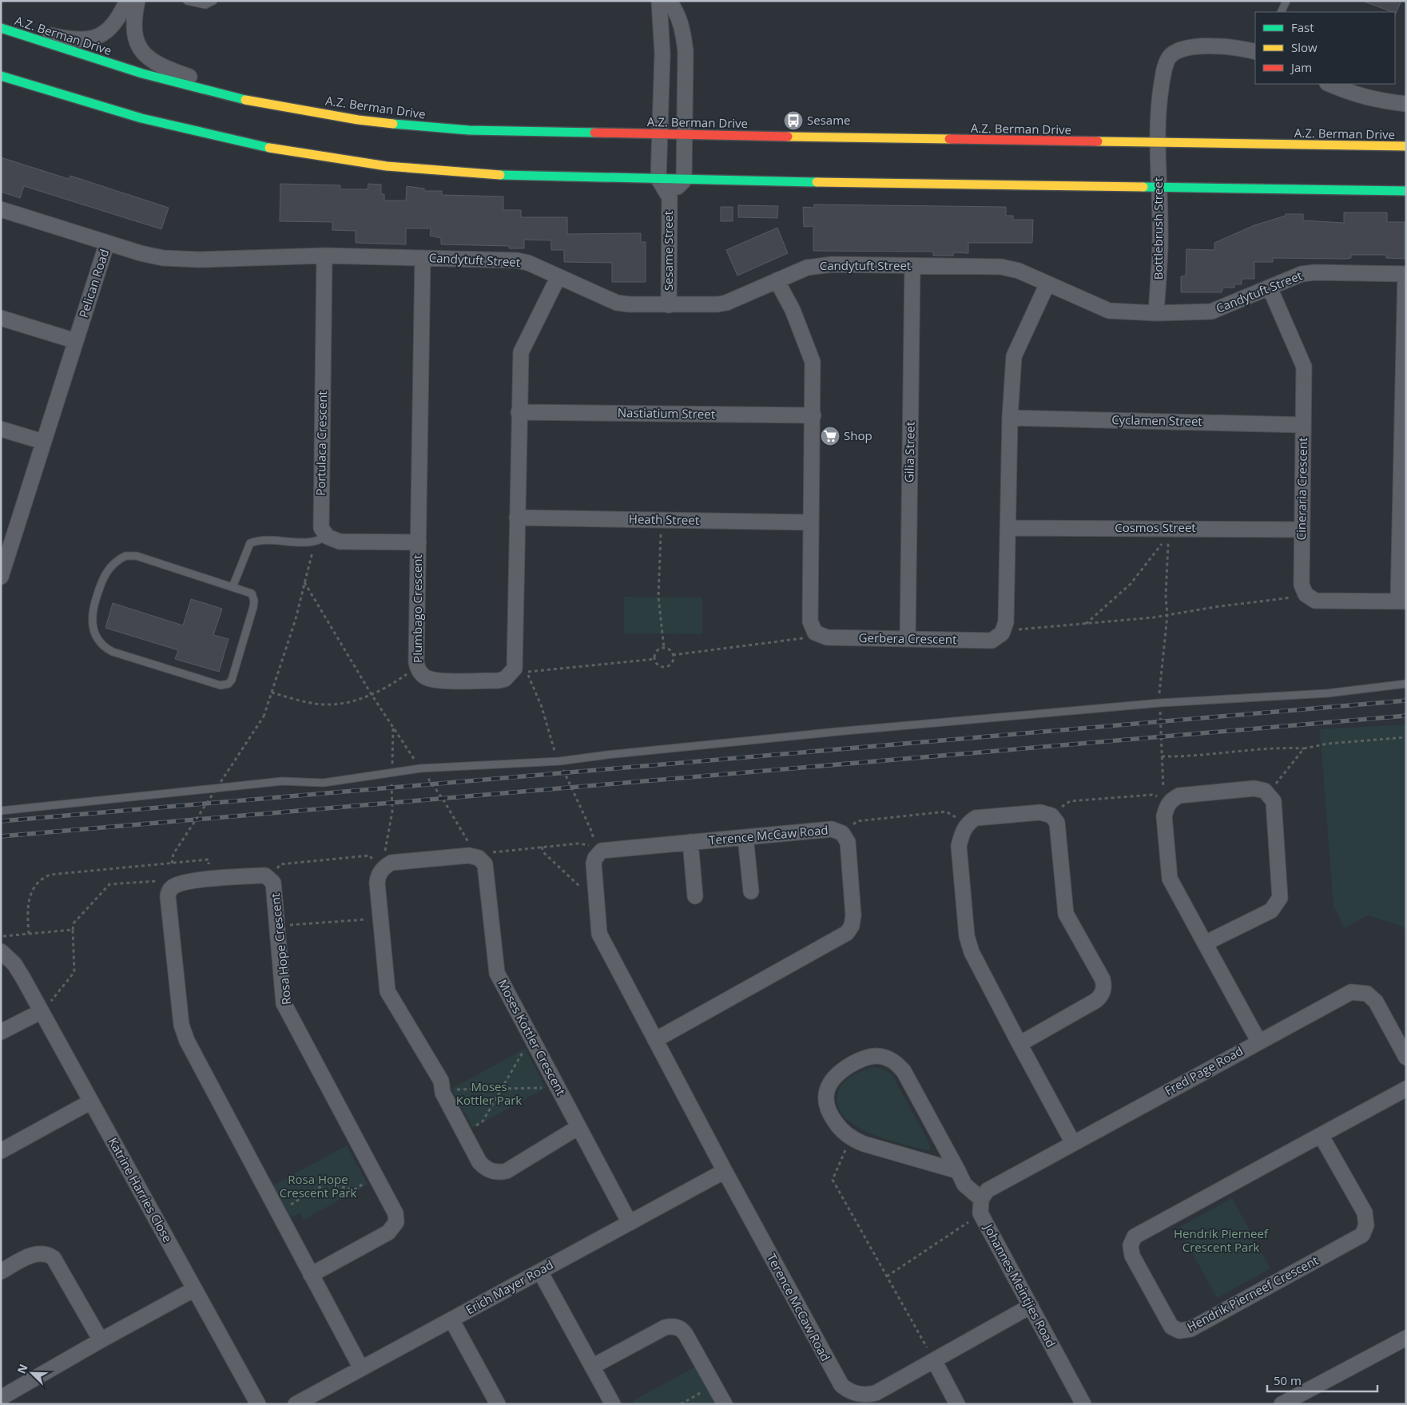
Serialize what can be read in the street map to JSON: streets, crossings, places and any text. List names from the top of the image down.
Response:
{
  "streets": {
    "main road": ["A.Z. Berman Drive"],
    "street": [
      "Bottlebrush Street",
      "Sesame Street",
      "Candytuft Street",
      "Pelican Road",
      "Nastiatium Street",
      "Cyclamen Street",
      "Portulaca Crescent",
      "Gilia Street",
      "Cineraria Crescent",
      "Heath Street",
      "Cosmos Street",
      "Plumbago Crescent",
      "Gerbera Crescent",
      "Terence McCaw Road",
      "Rosa Hope Crescent",
      "Moses Kottler Crescent",
      "Fred Page Road",
      "Katrine Harries Close",
      "Johannes Meintjies Road",
      "Erich Mayer Road",
      "Hendrik Pierneef Crescent"
    ]
  },
  "crossings": [
    ["A.Z. Berman Drive", "Bottlebrush Street"],
    ["Bottlebrush Street", "Candytuft Street"],
    ["Sesame Street", "Candytuft Street"],
    ["Candytuft Street", "Pelican Road"],
    ["Candytuft Street", "Portulaca Crescent"],
    ["Candytuft Street", "Gilia Street"],
    ["Candytuft Street", "Cineraria Crescent"],
    ["Candytuft Street", "Plumbago Crescent"],
    ["Candytuft Street", "Gerbera Crescent"],
    ["Pelican Road", "Portulaca Crescent"],
    ["Nastiatium Street", "Plumbago Crescent"],
    ["Nastiatium Street", "Gerbera Crescent"],
    ["Cyclamen Street", "Cineraria Crescent"],
    ["Gilia Street", "Gerbera Crescent"],
    ["Cineraria Crescent", "Cosmos Street"],
    ["Heath Street", "Plumbago Crescent"],
    ["Heath Street", "Gerbera Crescent"],
    ["Terence McCaw Road", "Johannes Meintjies Road"],
    ["Terence McCaw Road", "Erich Mayer Road"],
    ["Rosa Hope Crescent", "Erich Mayer Road"],
    ["Moses Kottler Crescent", "Erich Mayer Road"],
    ["Fred Page Road", "Johannes Meintjies Road"]
  ],
  "parks": ["Moses Kottler Park", "Rosa Hope Crescent Park", "Hendrik Pierneef Crescent Park"],
  "places": {
    "bus stop": ["Sesame"],
    "supermarket": ["Shop"]
  },
  "legend": ["Fast", "Slow", "Jam"],
  "scale_bar": "50 m",
  "north": "top left"
}
